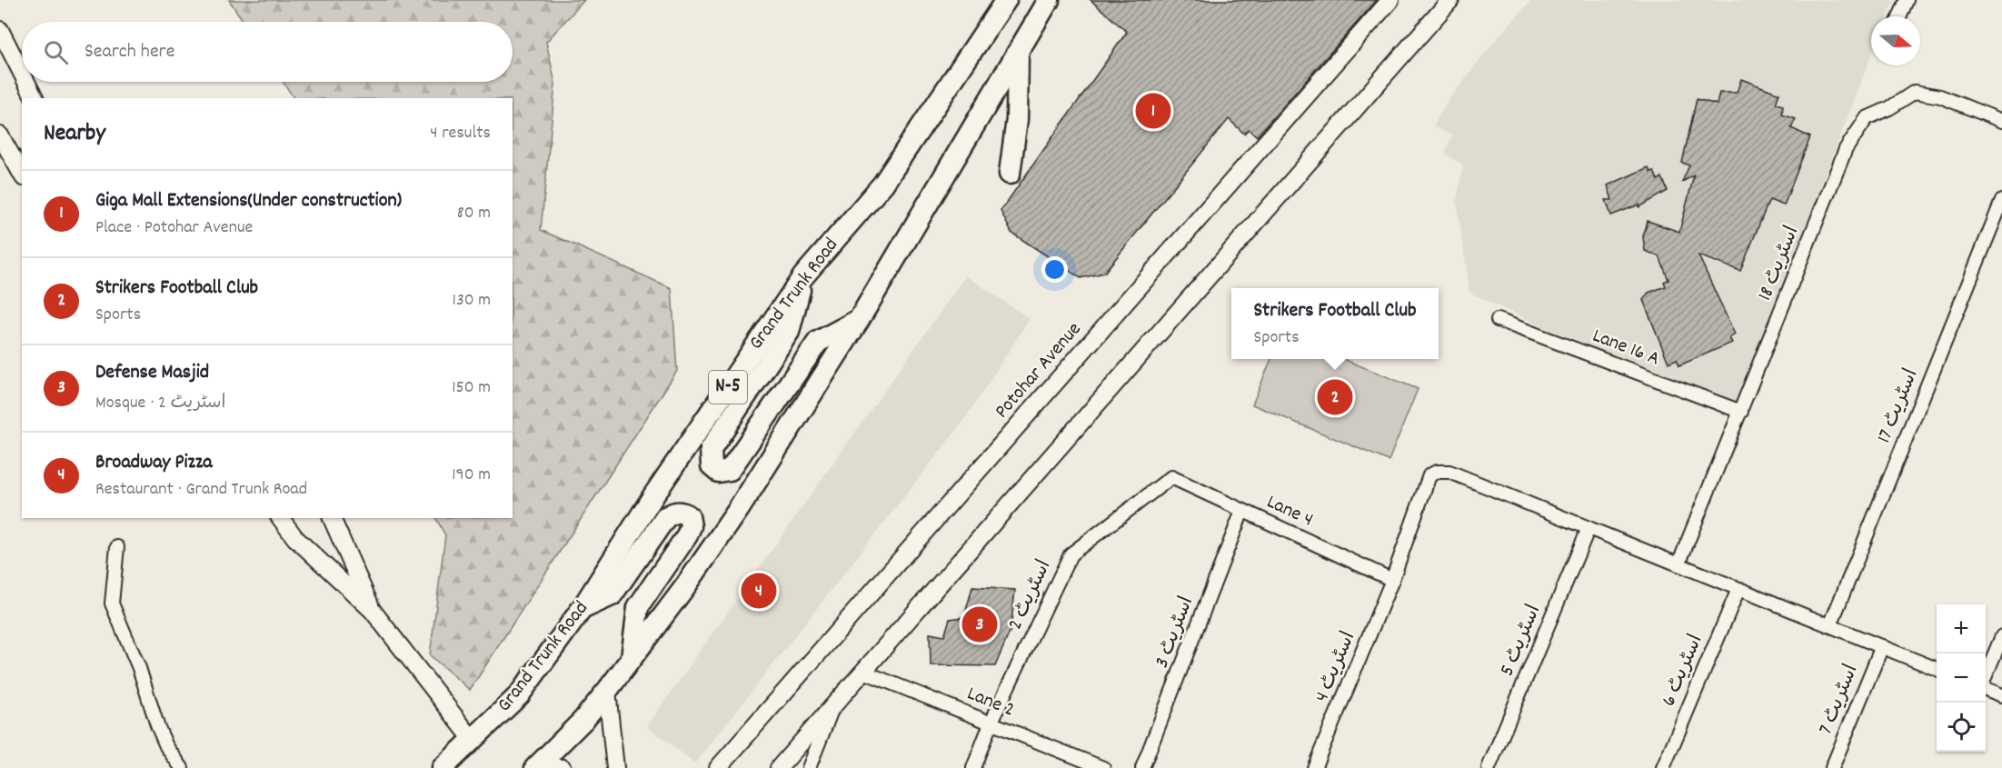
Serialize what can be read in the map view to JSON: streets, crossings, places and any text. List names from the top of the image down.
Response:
{
  "streets": {
    "highway": ["Grand Trunk Road", "N-5"],
    "street": [
      "اسٹریٹ 18",
      "Lane 16 A",
      "Potohar Avenue",
      "اسٹریٹ 17",
      "Lane 4",
      "اسٹریٹ 2",
      "اسٹریٹ 3",
      "اسٹریٹ 5",
      "اسٹریٹ 4",
      "اسٹریٹ 6",
      "اسٹریٹ 7",
      "Lane 2"
    ]
  },
  "crossings": [
    ["اسٹریٹ 18", "Lane 16 A"],
    ["اسٹریٹ 18", "اسٹریٹ 4"],
    ["اسٹریٹ 17", "اسٹریٹ 4"],
    ["Lane 4", "اسٹریٹ 2"],
    ["Lane 4", "اسٹریٹ 3"],
    ["Lane 4", "اسٹریٹ 4"],
    ["اسٹریٹ 2", "Lane 2"],
    ["اسٹریٹ 5", "اسٹریٹ 4"],
    ["اسٹریٹ 4", "اسٹریٹ 6"],
    ["اسٹریٹ 4", "اسٹریٹ 7"]
  ],
  "north": "right",
  "page": {
    "search": "Search here",
    "pins": [
      "1",
      "2",
      "4",
      "3"
    ],
    "heading": ["Nearby", "4 results"],
    "list": [
      {
        "mark": "1",
        "name": "Giga Mall Extensions(Under construction)",
        "note": "Place · Potohar Avenue",
        "value": "80 m"
      },
      {
        "mark": "2",
        "name": "Strikers Football Club",
        "note": "Sports",
        "value": "130 m"
      },
      {
        "mark": "3",
        "name": "Defense Masjid",
        "note": "Mosque · اسٹریٹ 2",
        "value": "150 m"
      },
      {
        "mark": "4",
        "name": "Broadway Pizza",
        "note": "Restaurant · Grand Trunk Road",
        "value": "190 m"
      }
    ],
    "popup": ["Strikers Football Club", "Sports"],
    "map_buttons": ["+", "−"]
  }
}
